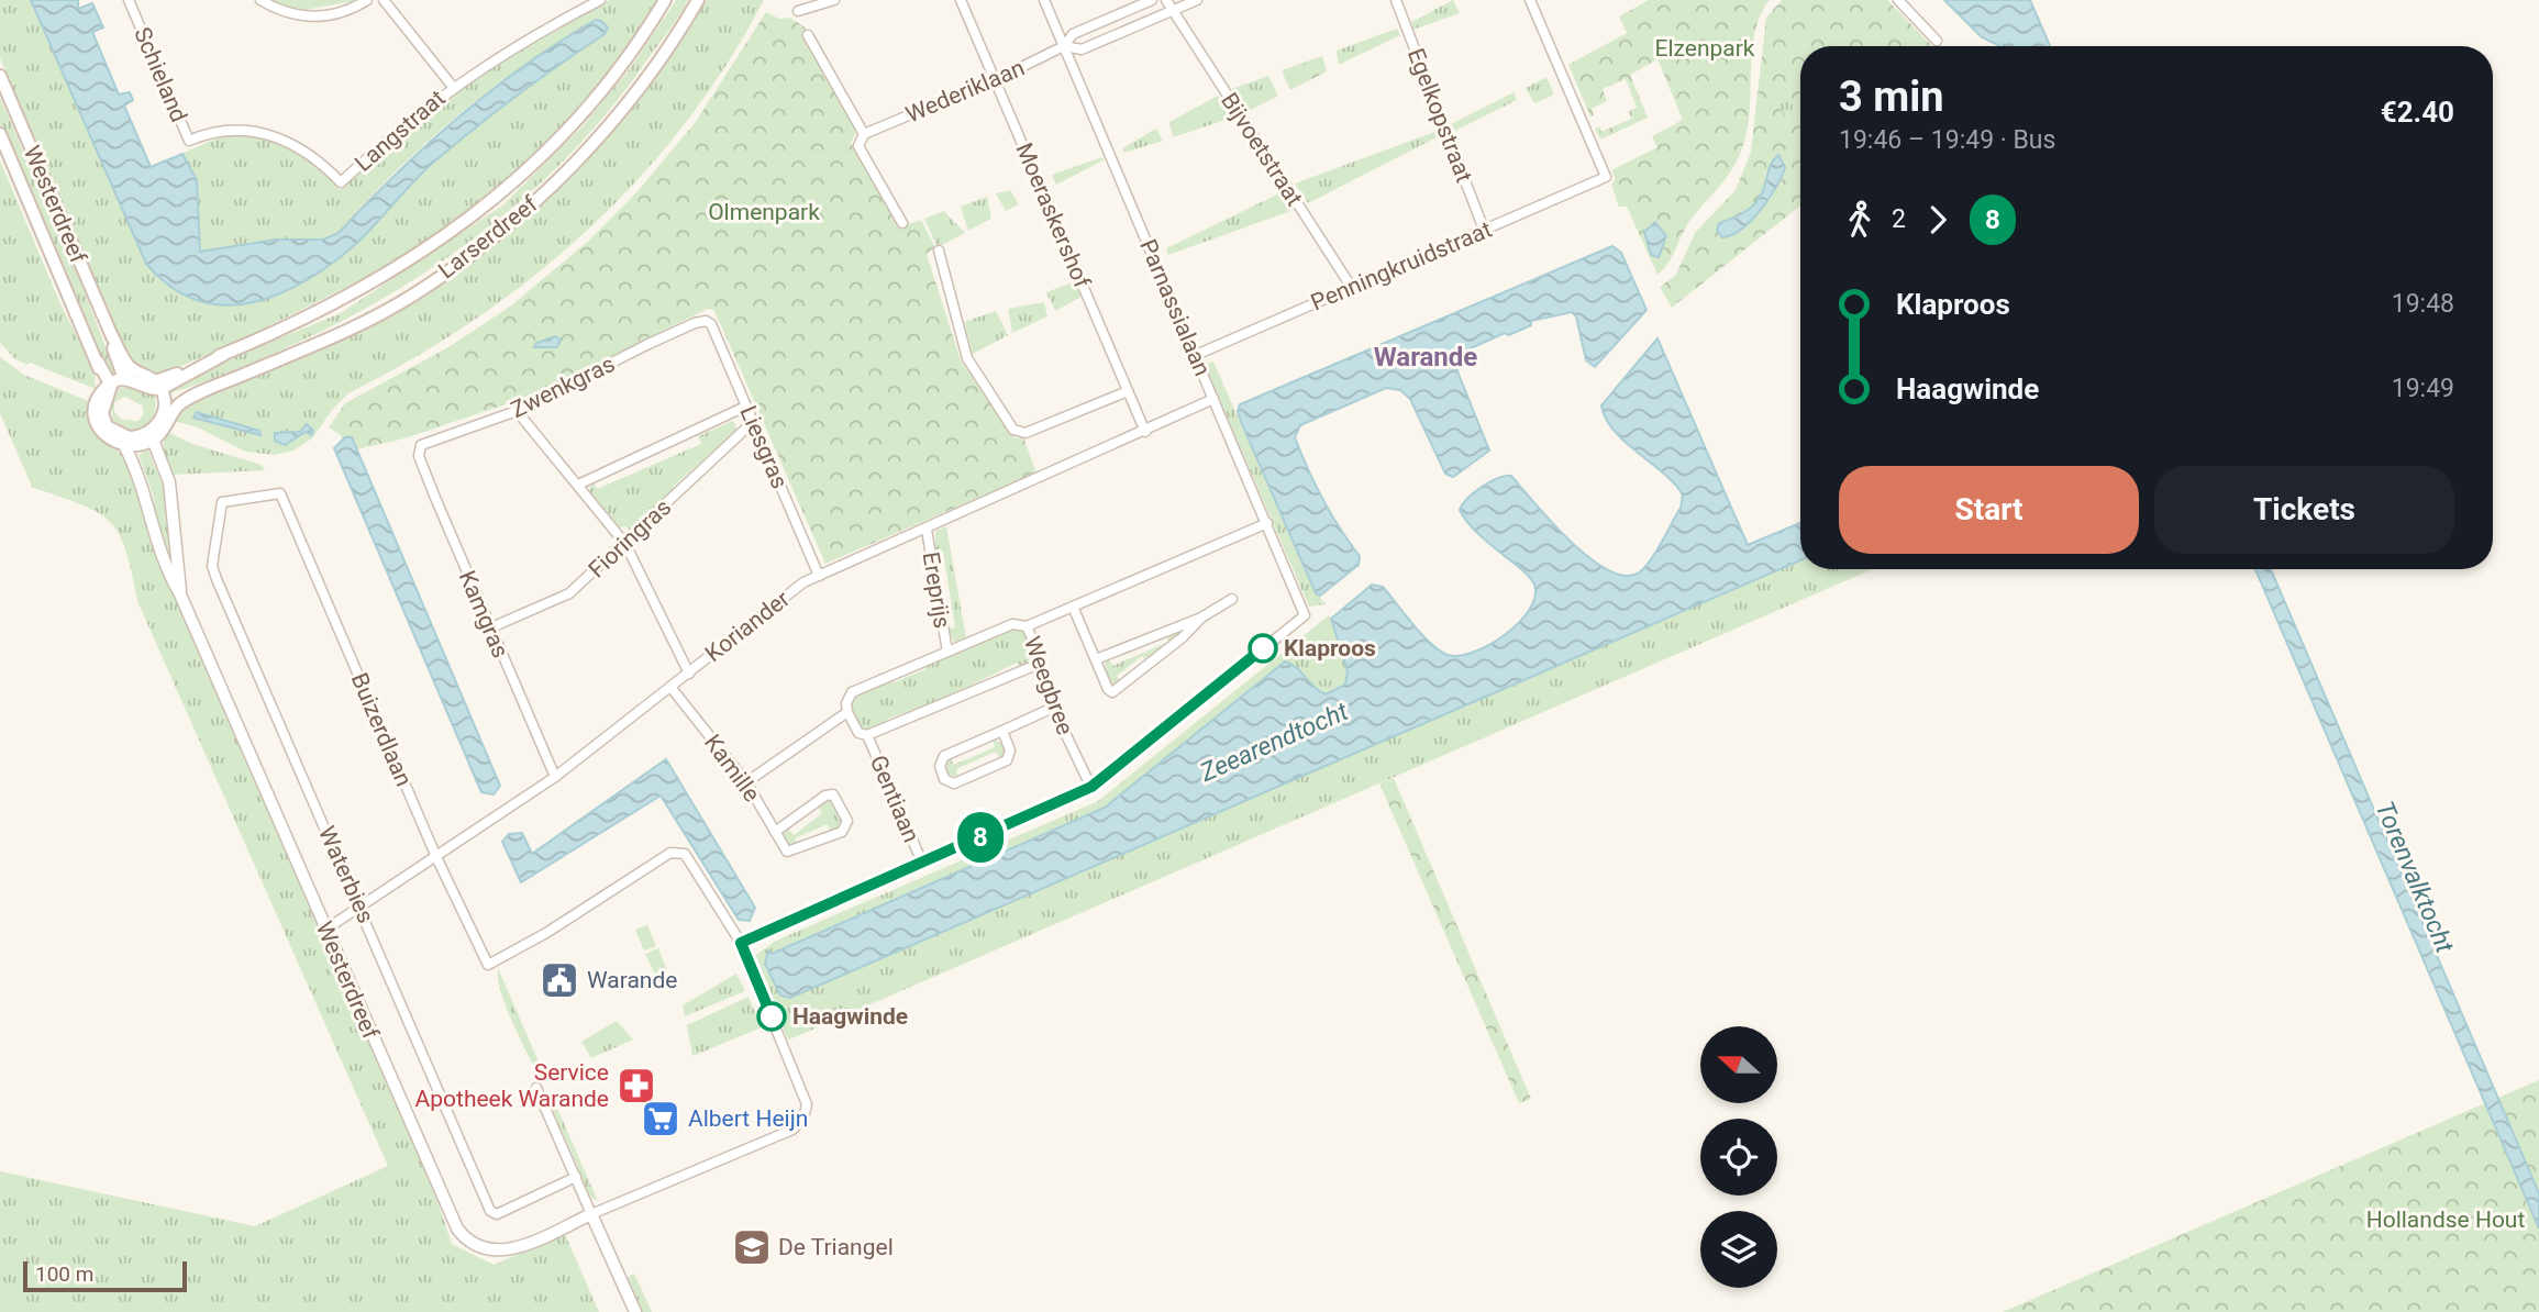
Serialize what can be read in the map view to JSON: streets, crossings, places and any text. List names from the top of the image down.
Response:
{
  "streets": {
    "main road": ["Westerdreef", "Larserdreef"],
    "street": [
      "Schieland",
      "Wederiklaan",
      "Egelkopstraat",
      "Langstraat",
      "Bijvoetstraat",
      "Moeraskershof",
      "Penningkruidstraat",
      "Parnassialaan",
      "Zwenkgras",
      "Liesgras",
      "Fioringras",
      "Ereprijs",
      "Kamgras",
      "Koriander",
      "Weegbree",
      "Buizerdlaan",
      "Kamille",
      "Gentiaan",
      "Waterbies"
    ]
  },
  "crossings": [
    ["Schieland", "Langstraat"],
    ["Wederiklaan", "Bijvoetstraat"],
    ["Wederiklaan", "Moeraskershof"],
    ["Wederiklaan", "Parnassialaan"],
    ["Egelkopstraat", "Penningkruidstraat"],
    ["Bijvoetstraat", "Penningkruidstraat"],
    ["Westerdreef", "Larserdreef"],
    ["Westerdreef", "Koriander"],
    ["Moeraskershof", "Koriander"],
    ["Penningkruidstraat", "Parnassialaan"],
    ["Parnassialaan", "Koriander"],
    ["Parnassialaan", "Weegbree"],
    ["Zwenkgras", "Liesgras"],
    ["Zwenkgras", "Kamgras"],
    ["Liesgras", "Fioringras"],
    ["Liesgras", "Koriander"],
    ["Fioringras", "Kamgras"],
    ["Ereprijs", "Koriander"],
    ["Kamgras", "Koriander"],
    ["Koriander", "Buizerdlaan"],
    ["Koriander", "Kamille"],
    ["Koriander", "Waterbies"],
    ["Buizerdlaan", "Waterbies"]
  ],
  "districts": ["Warande"],
  "water": ["Zeearendtocht", "Torenvalktocht"],
  "parks": ["Elzenpark", "Olmenpark", "Hollandse Hout"],
  "places": {
    "other": ["Klaproos", "Haagwinde"],
    "public building": ["Warande"],
    "pharmacy": ["Service Apotheek Warande"],
    "supermarket": ["Albert Heijn"],
    "school or university": ["De Triangel"]
  },
  "lines": ["bus line 8"],
  "scale_bar": "100 m",
  "north": "left",
  "page": {
    "on_map": "8",
    "heading": ["3 min", "19:46 – 19:49 · Bus", "€2.40"],
    "legs": ["2", "8"],
    "list": [
      {
        "name": "Klaproos",
        "value": "19:48"
      },
      {
        "name": "Haagwinde",
        "value": "19:49"
      }
    ],
    "buttons": ["Start", "Tickets"],
    "scale": "100 m"
  }
}
